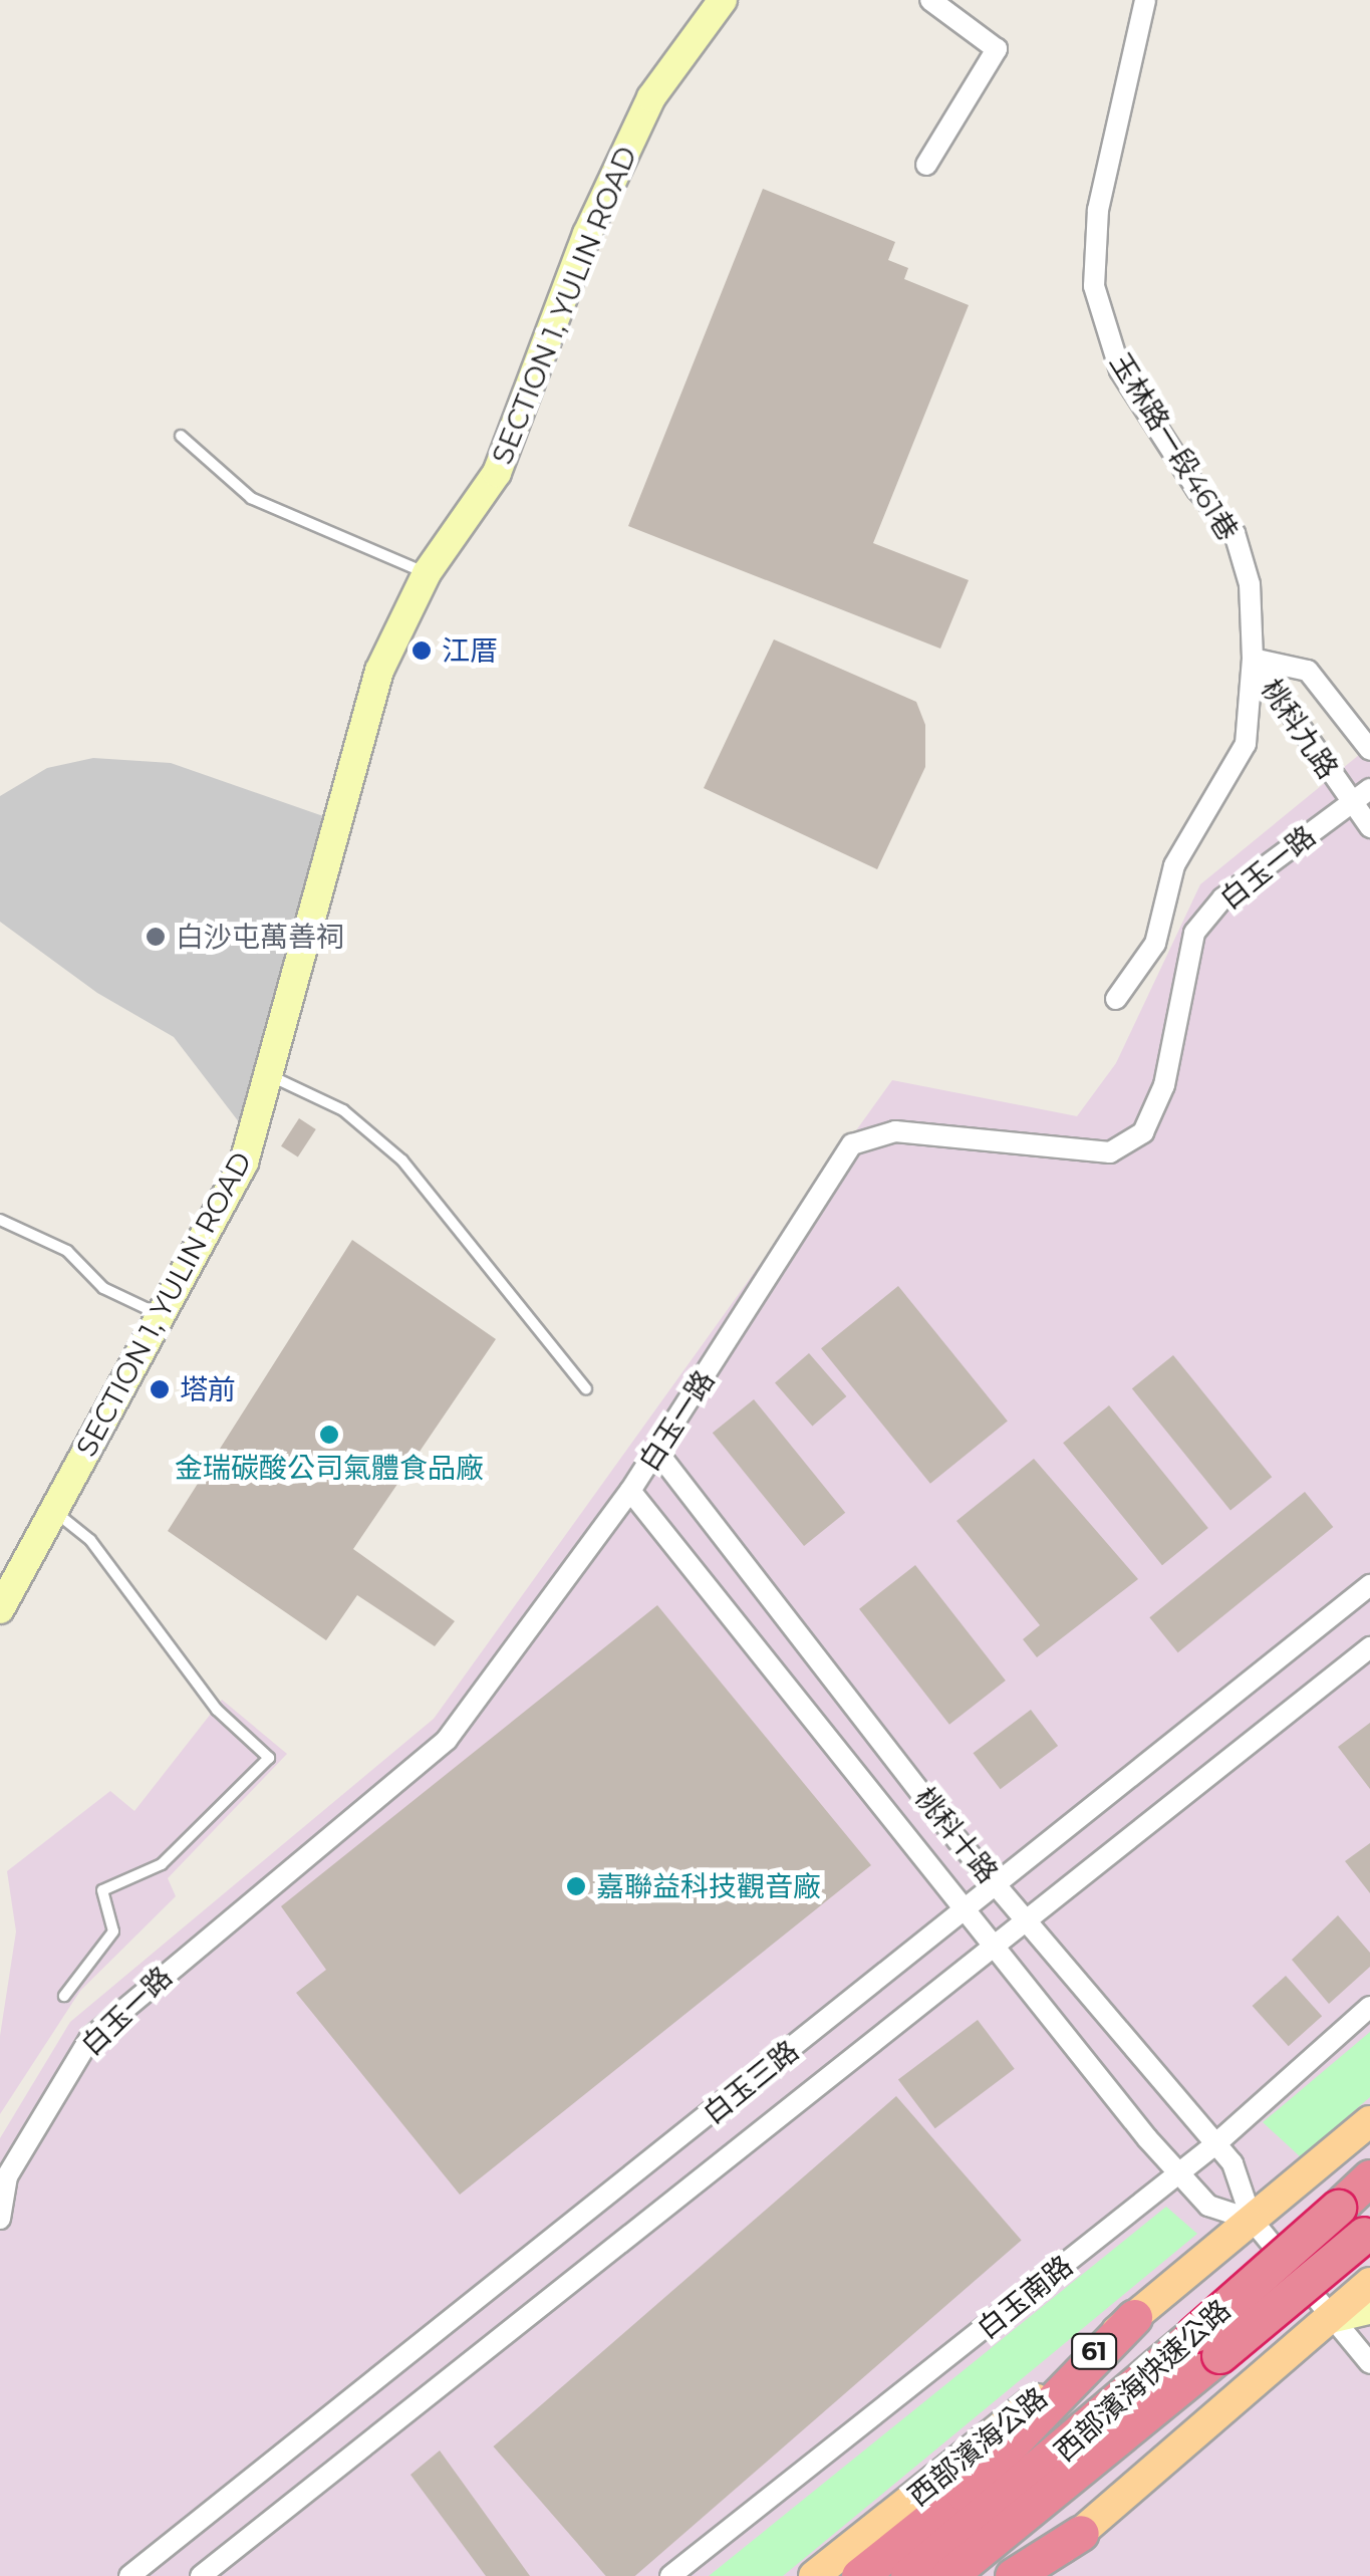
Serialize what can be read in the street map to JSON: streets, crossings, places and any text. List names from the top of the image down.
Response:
{
  "streets": {
    "highway": ["61", "西部濱海快速公路"],
    "main road": ["西部濱海公路"],
    "street": [
      "SECTION 1, YULIN ROAD",
      "玉林路一段461巷",
      "桃科九路",
      "白玉一路",
      "桃科十路",
      "白玉三路",
      "白玉南路"
    ]
  },
  "crossings": [
    ["玉林路一段461巷", "桃科九路"],
    ["桃科九路", "白玉一路"],
    ["白玉一路", "桃科十路"],
    ["桃科十路", "白玉三路"],
    ["桃科十路", "白玉南路"],
    ["桃科十路", "西部濱海公路"]
  ],
  "places": [
    "江厝",
    "白沙屯萬善祠",
    "塔前",
    "金瑞碳酸公司氣體食品廠",
    "嘉聯益科技觀音廠"
  ]
}
